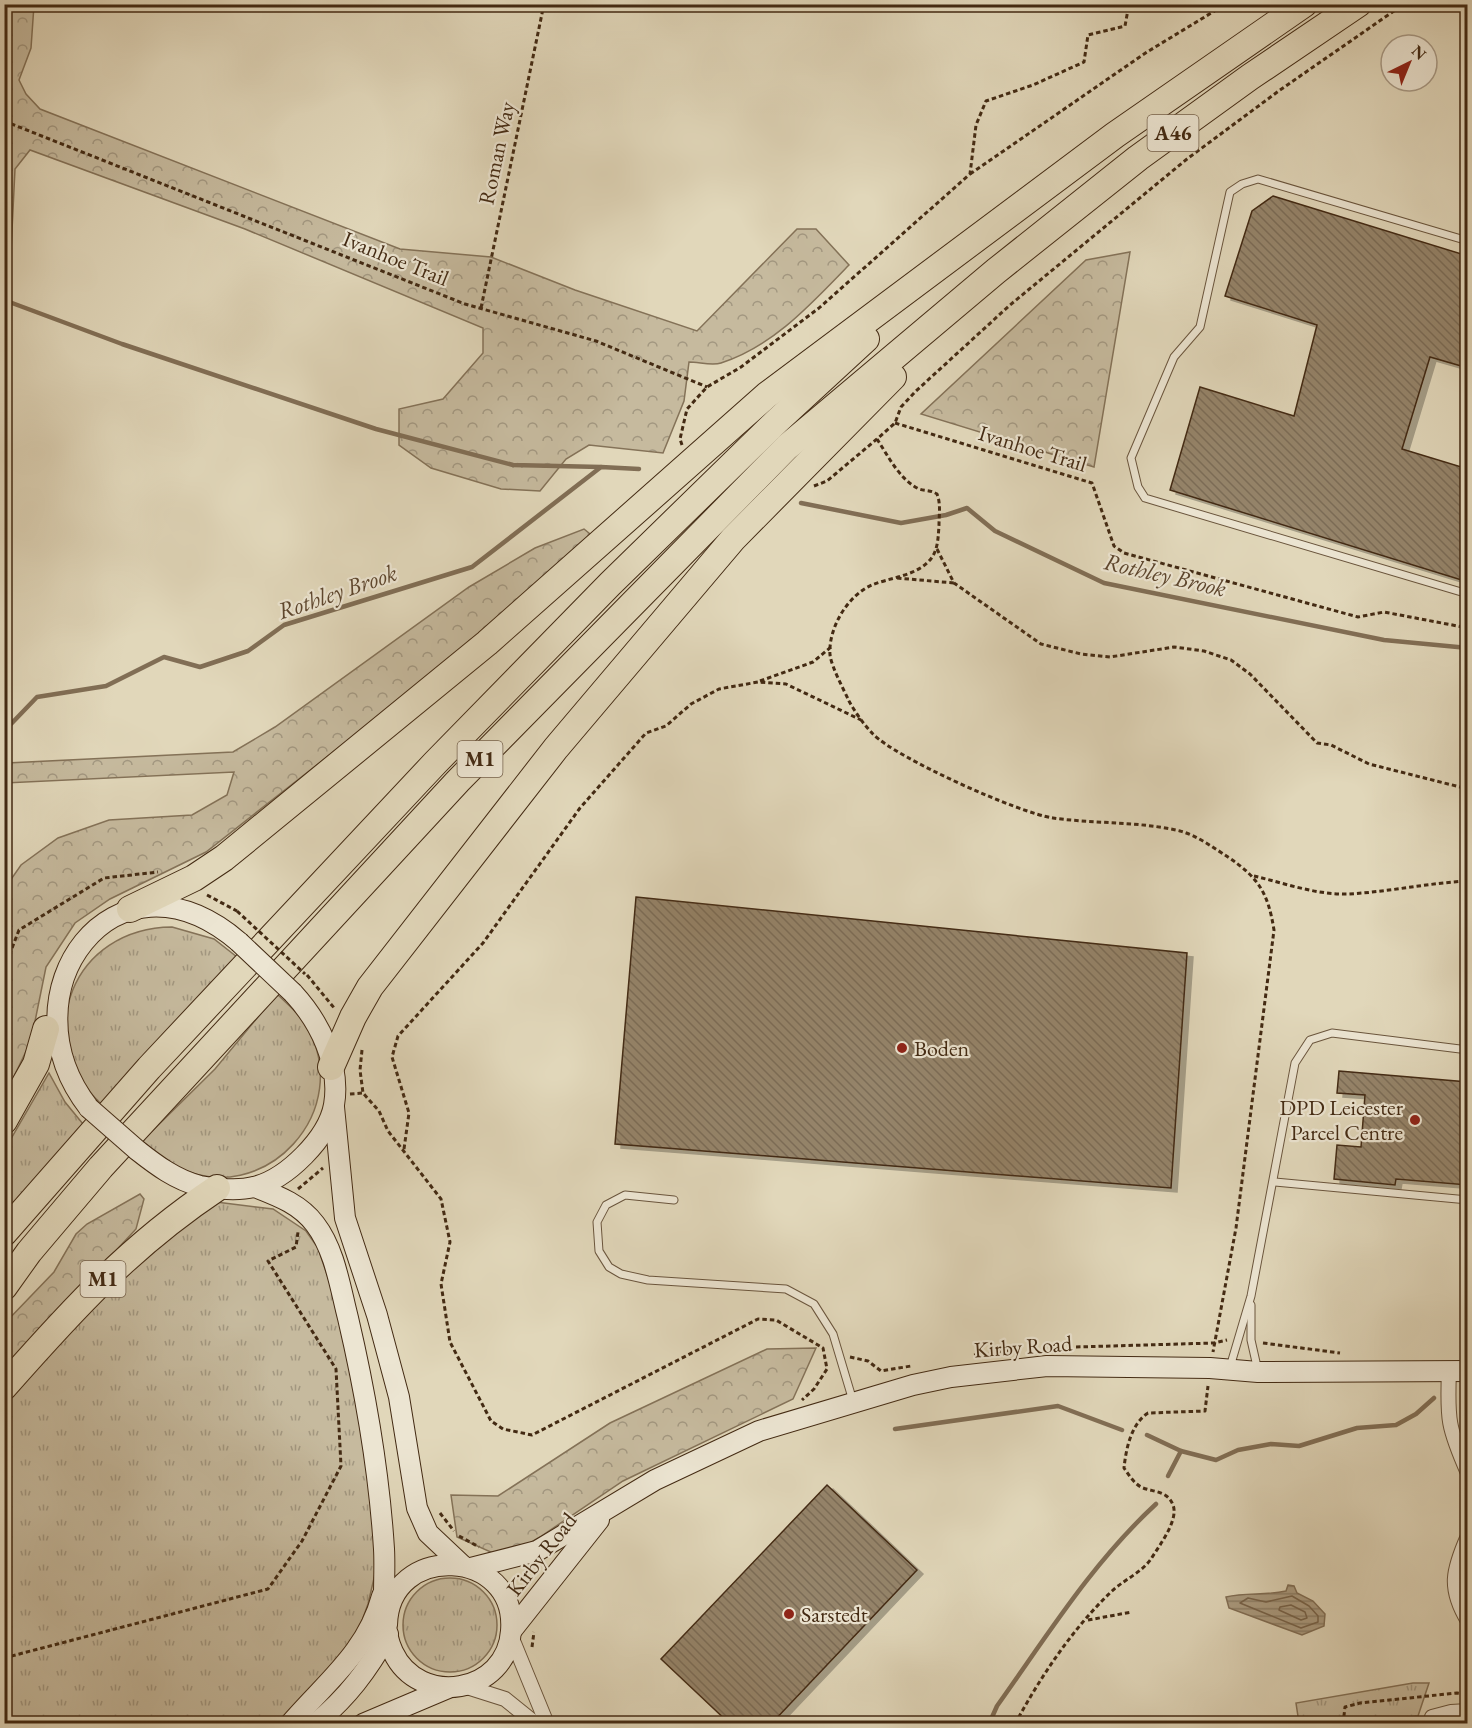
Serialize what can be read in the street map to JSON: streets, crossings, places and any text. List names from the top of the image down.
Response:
{
  "streets": {
    "highway": ["A46", "M1"],
    "main road": ["Kirby Road"],
    "path": ["Roman Way", "Ivanhoe Trail"]
  },
  "crossings": [
    ["A46", "M1"],
    ["Roman Way", "Ivanhoe Trail"]
  ],
  "water": ["Rothley Brook"],
  "places": ["Boden", "DPD Leicester Parcel Centre", "Sarstedt"],
  "north": "top right"
}
